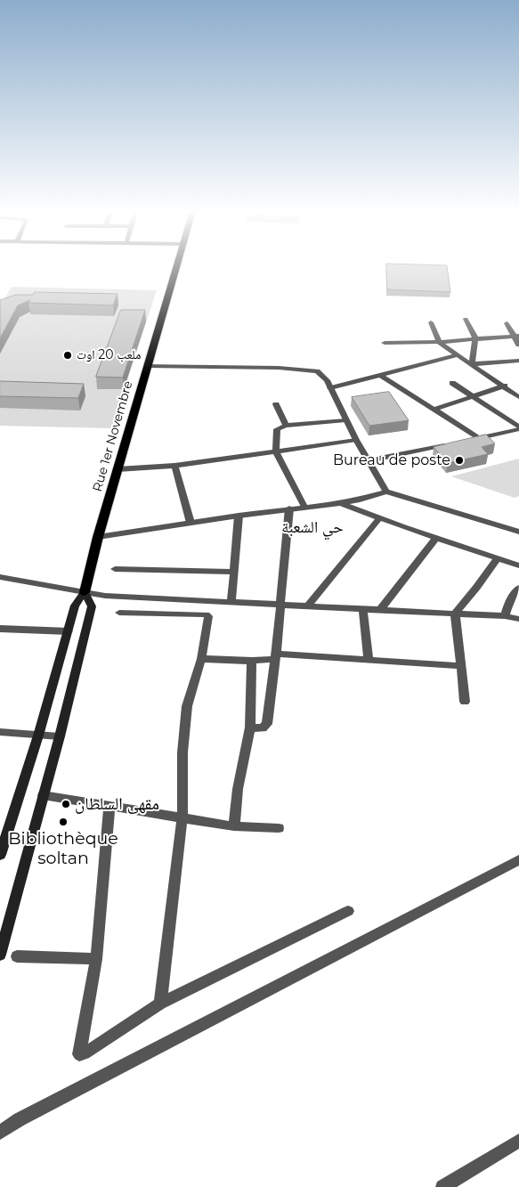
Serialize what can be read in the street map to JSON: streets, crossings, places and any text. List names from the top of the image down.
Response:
{
  "streets": {
    "main road": ["Rue 1er Novembre"]
  },
  "districts": ["حي الشعبة"],
  "places": [
    "ملعب 20 اوت",
    "Bureau de poste",
    "مقهى السلطان",
    "Bibliothèque soltan"
  ]
}
